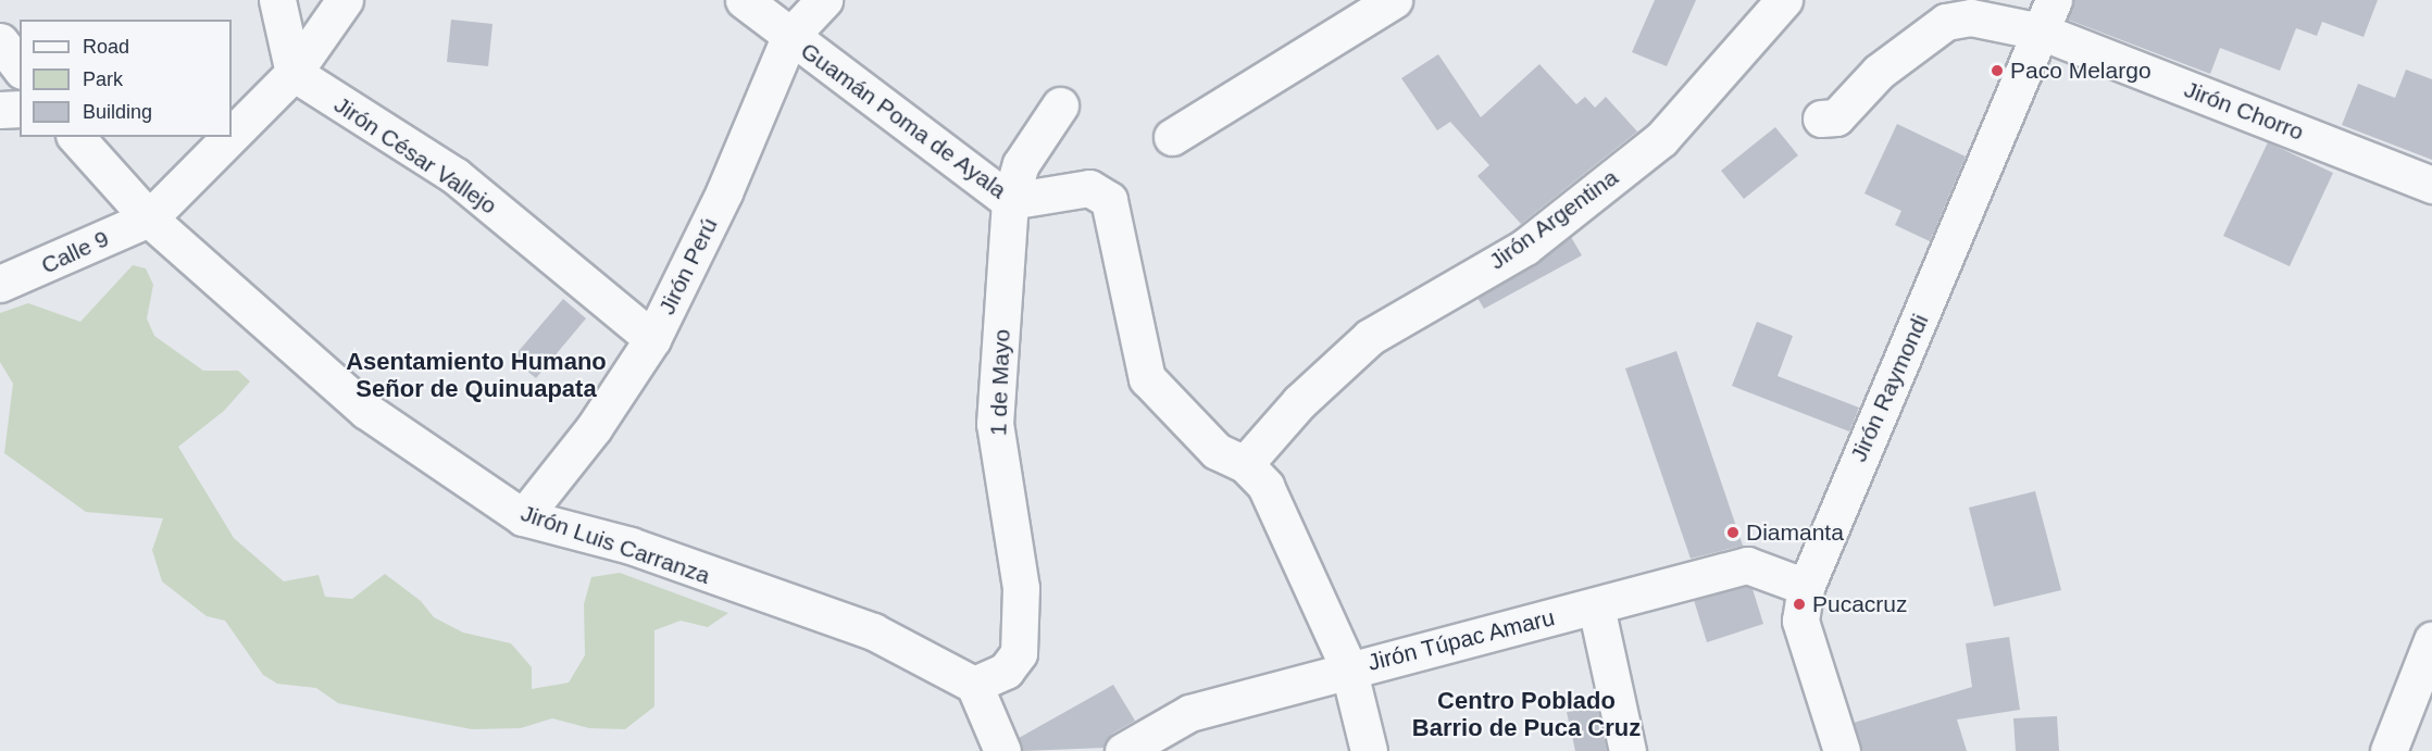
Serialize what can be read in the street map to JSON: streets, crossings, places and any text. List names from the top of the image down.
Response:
{
  "streets": {
    "street": [
      "Jirón Chorro",
      "Guamán Poma de Ayala",
      "Jirón César Vallejo",
      "Jirón Argentina",
      "Calle 9",
      "Jirón Perú",
      "1 de Mayo",
      "Jirón Raymondi",
      "Jirón Luis Carranza",
      "Jirón Túpac Amaru"
    ]
  },
  "crossings": [
    ["Jirón Chorro", "Jirón Raymondi"],
    ["Guamán Poma de Ayala", "Jirón Argentina"],
    ["Guamán Poma de Ayala", "Jirón Perú"],
    ["Guamán Poma de Ayala", "1 de Mayo"],
    ["Jirón César Vallejo", "Jirón Perú"],
    ["Calle 9", "Jirón Luis Carranza"],
    ["Jirón Perú", "Jirón Luis Carranza"],
    ["1 de Mayo", "Jirón Luis Carranza"],
    ["Jirón Raymondi", "Jirón Túpac Amaru"]
  ],
  "districts": ["Asentamiento Humano Señor de Quinuapata", "Centro Poblado Barrio de Puca Cruz"],
  "places": ["Paco Melargo", "Diamanta", "Pucacruz"],
  "legend": ["Road", "Park", "Building"]
}
